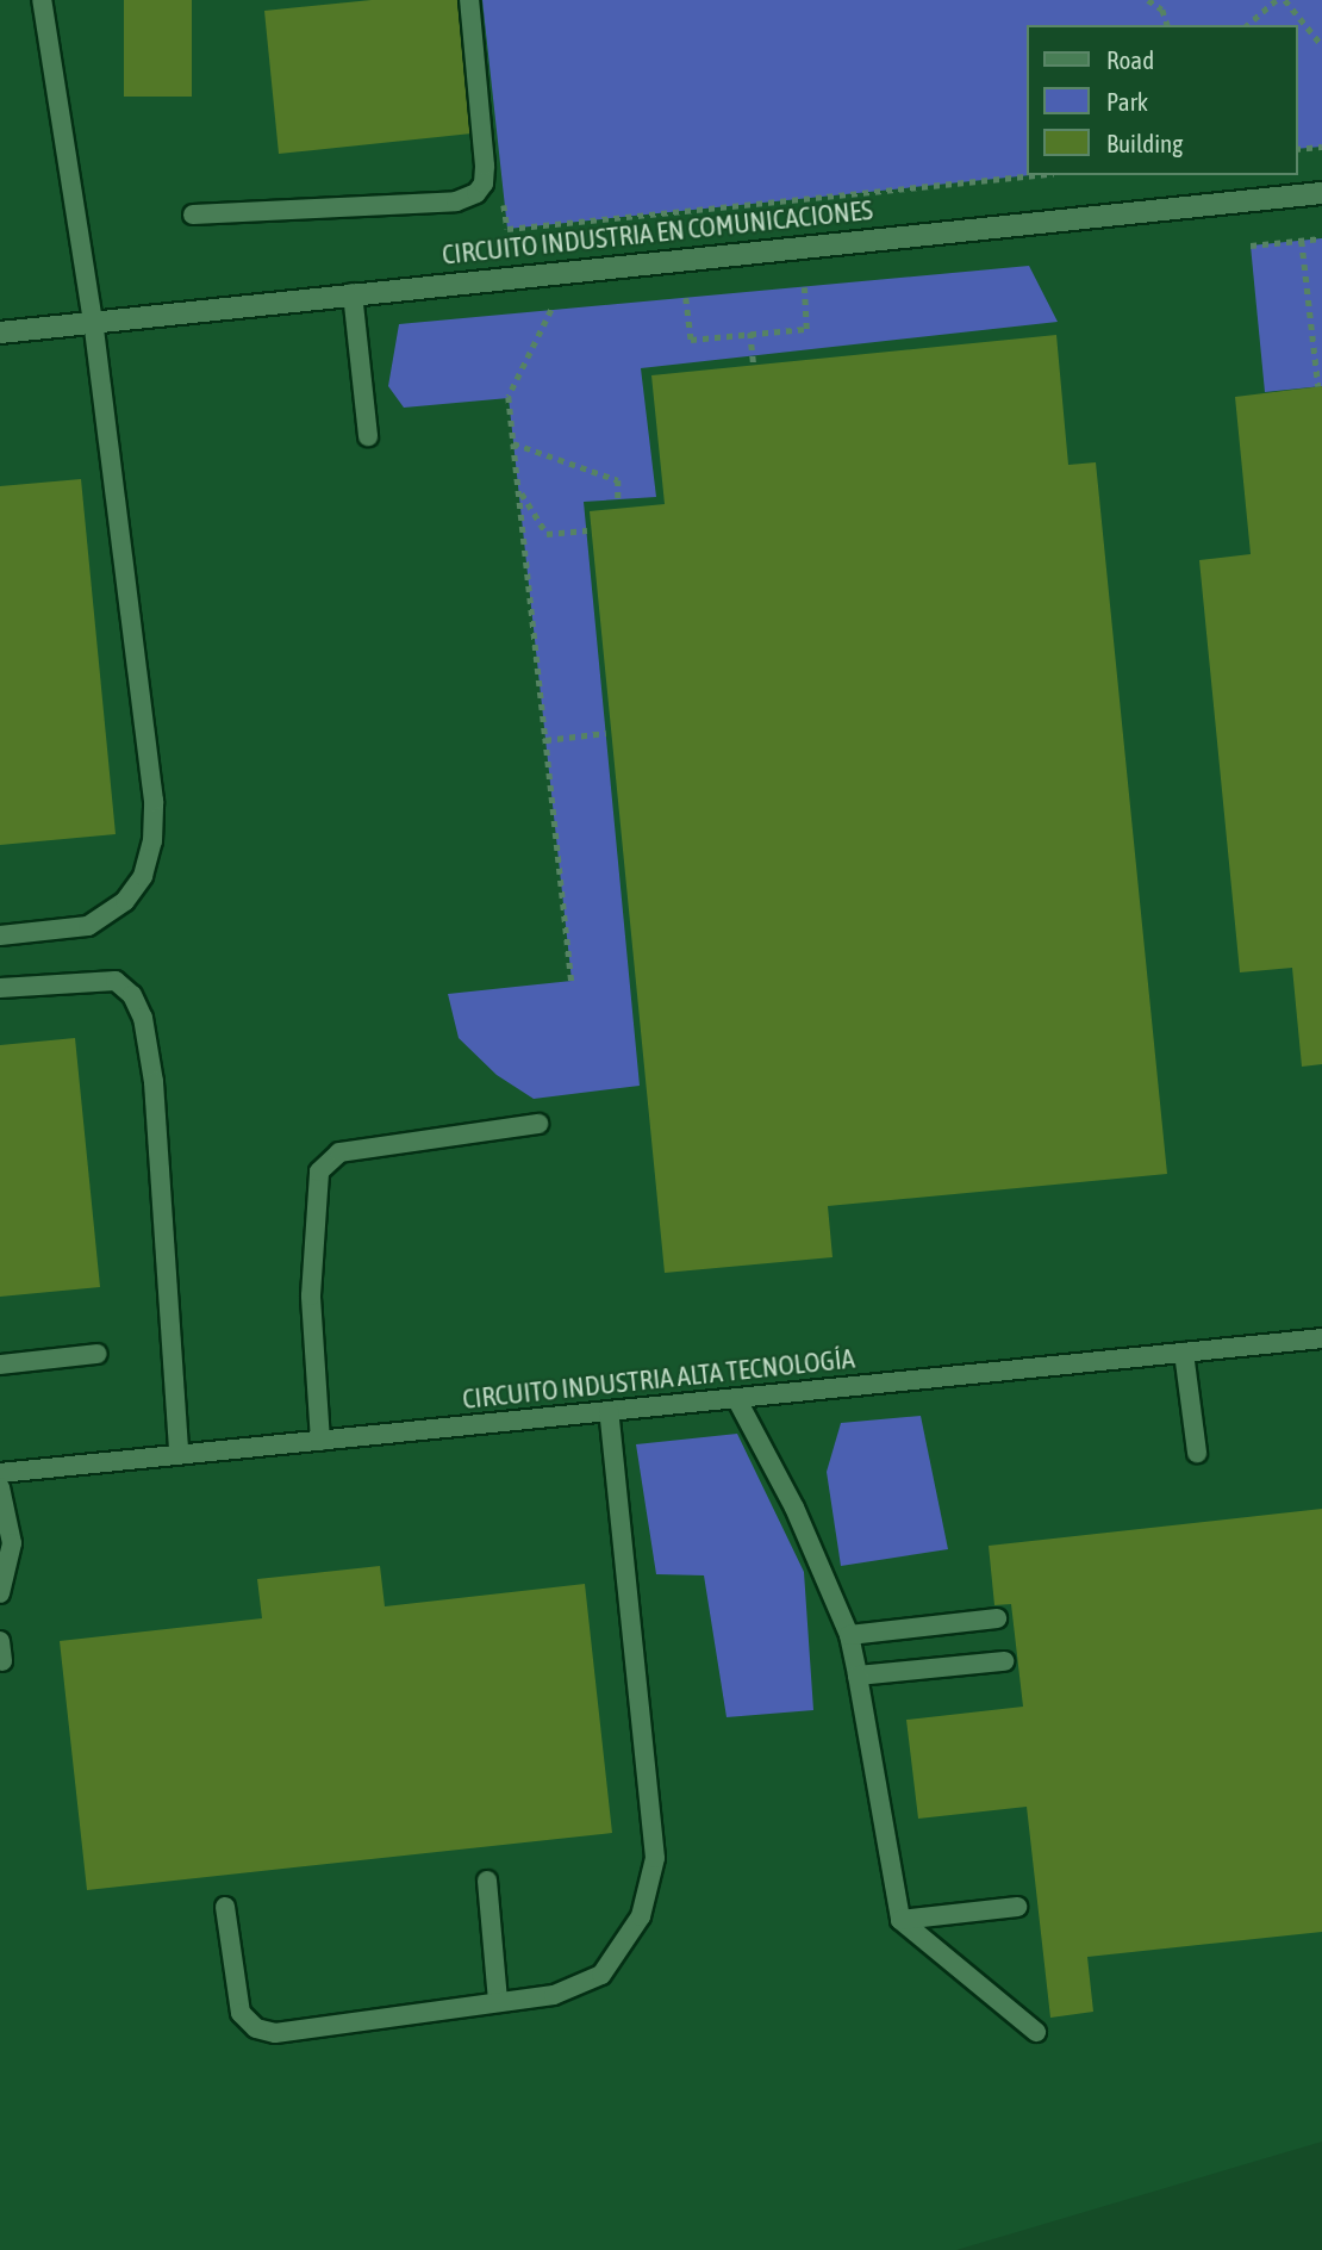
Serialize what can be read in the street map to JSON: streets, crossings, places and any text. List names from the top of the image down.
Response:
{
  "streets": {
    "street": ["CIRCUITO INDUSTRIA EN COMUNICACIONES"],
    "lane": ["CIRCUITO INDUSTRIA ALTA TECNOLOGÍA"]
  },
  "legend": ["Road", "Park", "Building"]
}
